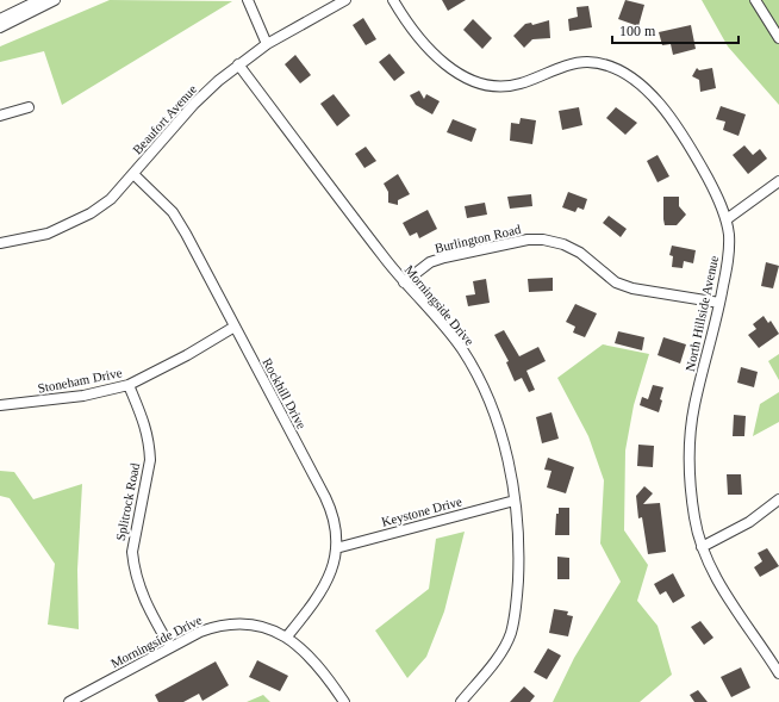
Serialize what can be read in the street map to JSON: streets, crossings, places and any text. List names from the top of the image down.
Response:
{
  "streets": {
    "street": [
      "Beaufort Avenue",
      "Burlington Road",
      "Morningside Drive",
      "North Hillside Avenue",
      "Stoneham Drive",
      "Rockhill Drive",
      "Splitrock Road",
      "Keystone Drive"
    ]
  },
  "crossings": [
    ["Beaufort Avenue", "Morningside Drive"],
    ["Beaufort Avenue", "Rockhill Drive"],
    ["Burlington Road", "Morningside Drive"],
    ["Burlington Road", "North Hillside Avenue"],
    ["Morningside Drive", "Rockhill Drive"],
    ["Morningside Drive", "Splitrock Road"],
    ["Morningside Drive", "Keystone Drive"],
    ["Stoneham Drive", "Rockhill Drive"],
    ["Stoneham Drive", "Splitrock Road"],
    ["Rockhill Drive", "Keystone Drive"]
  ],
  "scale_bar": "100 m"
}
